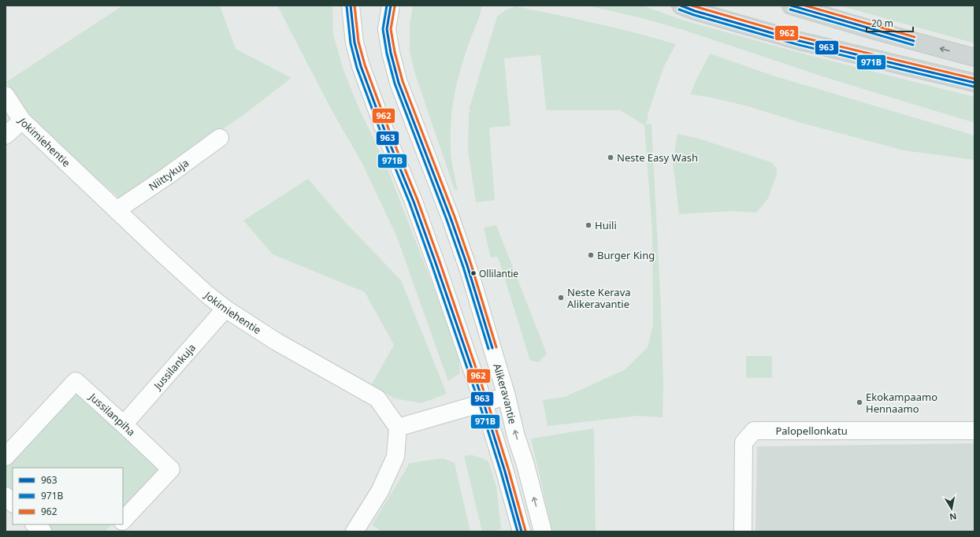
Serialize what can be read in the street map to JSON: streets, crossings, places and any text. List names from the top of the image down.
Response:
{
  "streets": {
    "street": [
      "Jokimiehentie",
      "Niittykuja",
      "Jussilankuja",
      "Alikeravantie",
      "Jussilanpiha",
      "Palopellonkatu"
    ]
  },
  "crossings": [
    ["Jokimiehentie", "Niittykuja"],
    ["Jokimiehentie", "Jussilankuja"],
    ["Jussilankuja", "Jussilanpiha"]
  ],
  "places": [
    "Neste Easy Wash",
    "Huili",
    "Burger King",
    "Ollilantie",
    "Neste Kerava Alikeravantie",
    "Ekokampaamo Hennaamo"
  ],
  "lines": ["transit line 963", "transit line 971B", "transit line 962"],
  "legend": ["963", "971B", "962"],
  "scale_bar": "20 m",
  "north": "bottom"
}
